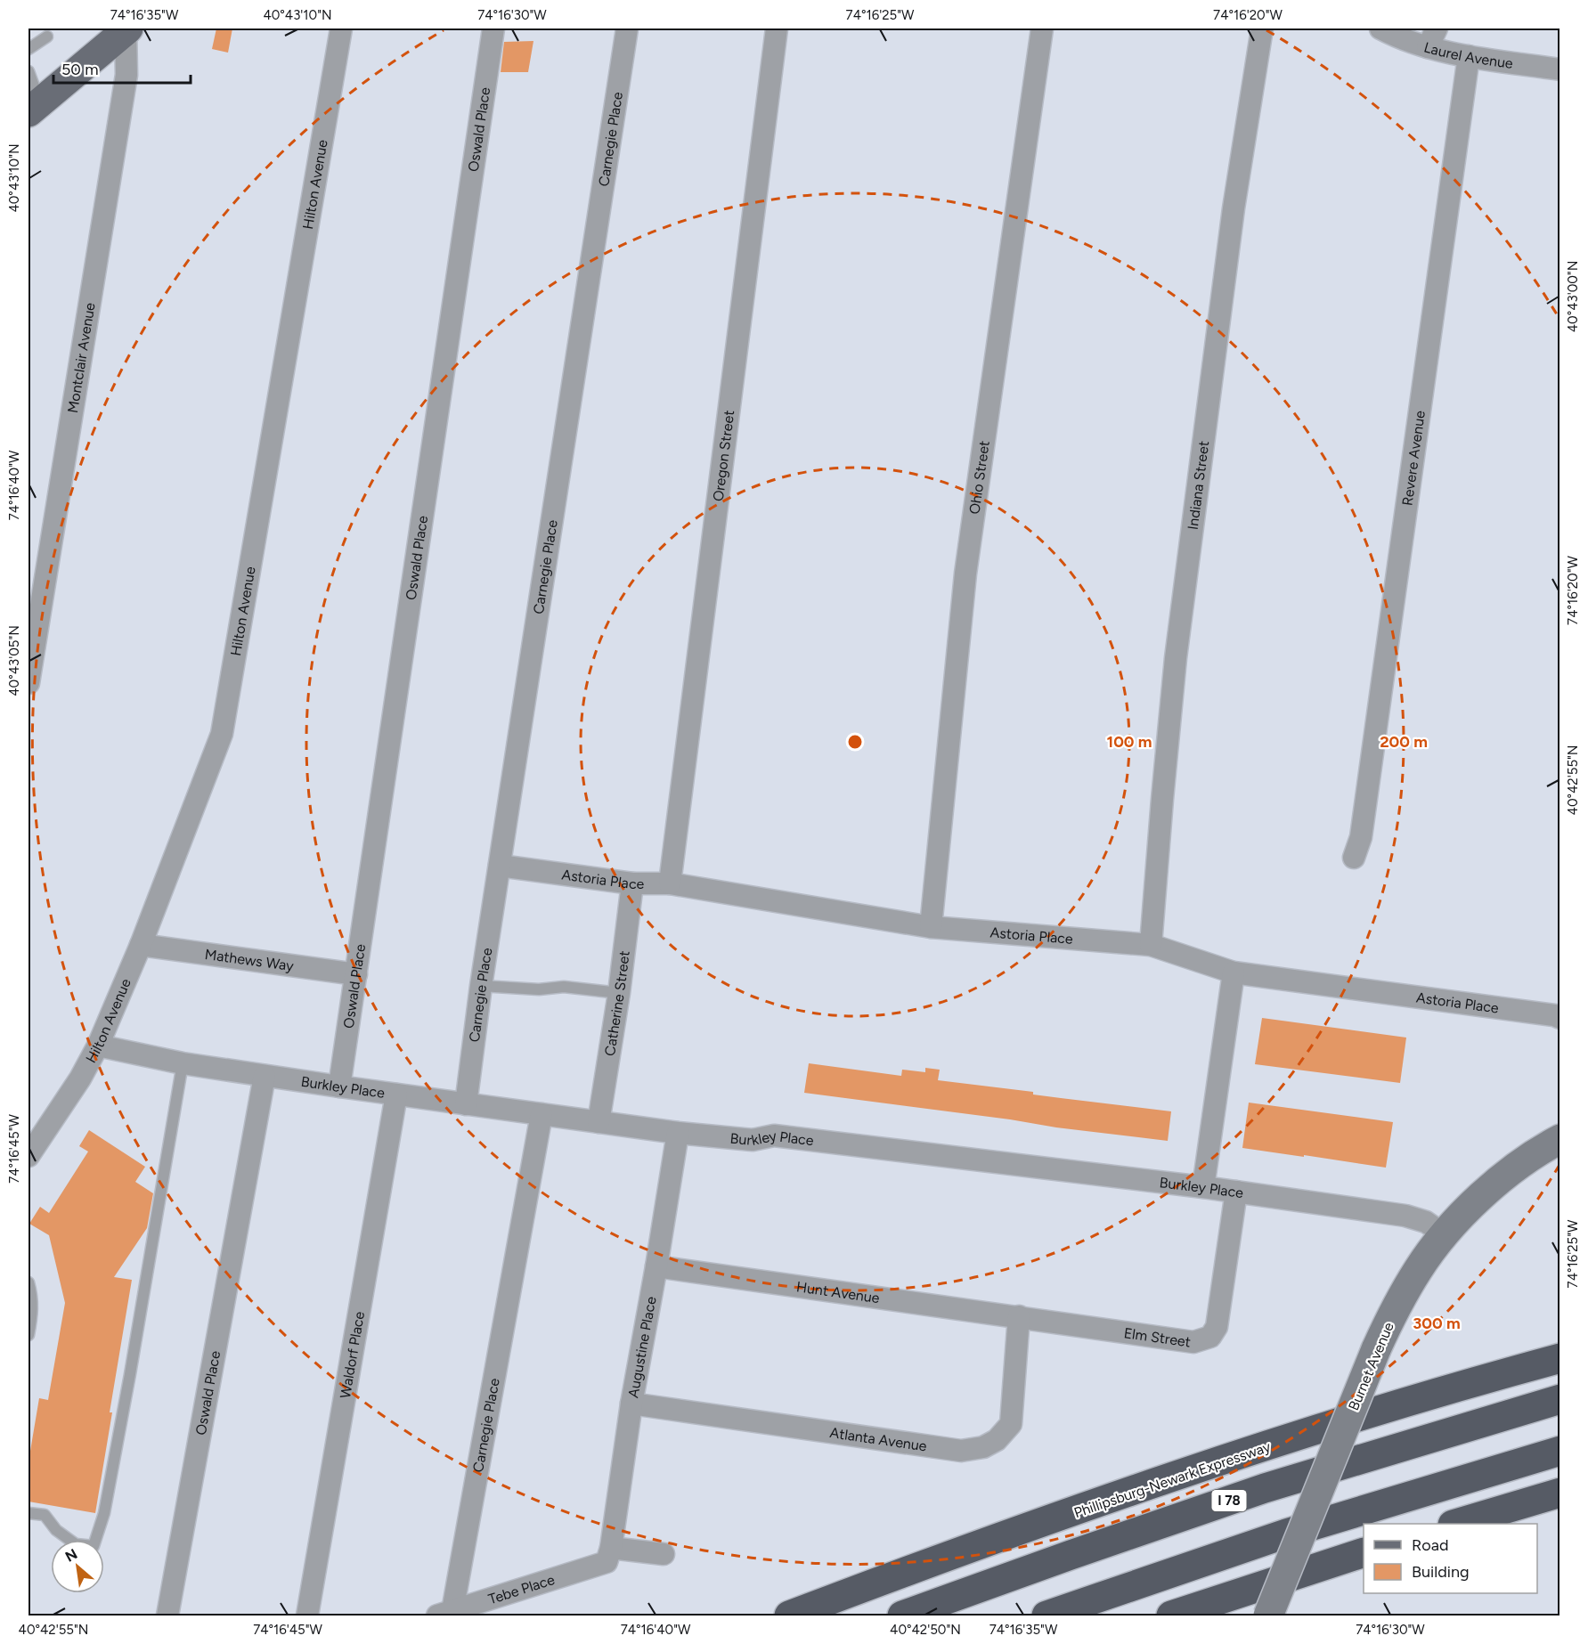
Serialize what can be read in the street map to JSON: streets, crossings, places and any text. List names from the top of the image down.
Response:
{
  "streets": {
    "highway": ["Phillipsburg-Newark Expressway", "I 78"],
    "street": [
      "Laurel Avenue",
      "Oswald Place",
      "Carnegie Place",
      "Hilton Avenue",
      "Montclair Avenue",
      "Oregon Street",
      "Revere Avenue",
      "Ohio Street",
      "Indiana Street",
      "Astoria Place",
      "Mathews Way",
      "Catherine Street",
      "Burkley Place",
      "Hunt Avenue",
      "Elm Street",
      "Augustine Place",
      "Waldorf Place",
      "Burnet Avenue",
      "Atlanta Avenue",
      "Tebe Place"
    ]
  },
  "crossings": [
    ["Laurel Avenue", "Revere Avenue"],
    ["Oswald Place", "Mathews Way"],
    ["Oswald Place", "Burkley Place"],
    ["Carnegie Place", "Astoria Place"],
    ["Carnegie Place", "Burkley Place"],
    ["Carnegie Place", "Tebe Place"],
    ["Hilton Avenue", "Mathews Way"],
    ["Hilton Avenue", "Burkley Place"],
    ["Oregon Street", "Astoria Place"],
    ["Ohio Street", "Astoria Place"],
    ["Indiana Street", "Astoria Place"],
    ["Astoria Place", "Catherine Street"],
    ["Catherine Street", "Burkley Place"],
    ["Burkley Place", "Elm Street"],
    ["Burkley Place", "Augustine Place"],
    ["Burkley Place", "Waldorf Place"],
    ["Burkley Place", "Burnet Avenue"],
    ["Hunt Avenue", "Elm Street"],
    ["Hunt Avenue", "Augustine Place"],
    ["Hunt Avenue", "Atlanta Avenue"],
    ["Elm Street", "Atlanta Avenue"],
    ["Augustine Place", "Atlanta Avenue"],
    ["Augustine Place", "Tebe Place"]
  ],
  "legend": ["Road", "Building"],
  "scale_bar": "50 m",
  "north": "top left",
  "coordinates": [
    "74°16'35\"W",
    "40°43'10\"N",
    "74°16'30\"W",
    "74°16'25\"W",
    "74°16'20\"W",
    "40°43'00\"N",
    "74°16'40\"W",
    "40°43'05\"N",
    "40°42'55\"N",
    "74°16'45\"W",
    "40°42'50\"N"
  ],
  "rings": ["100 m", "200 m", "300 m"]
}
